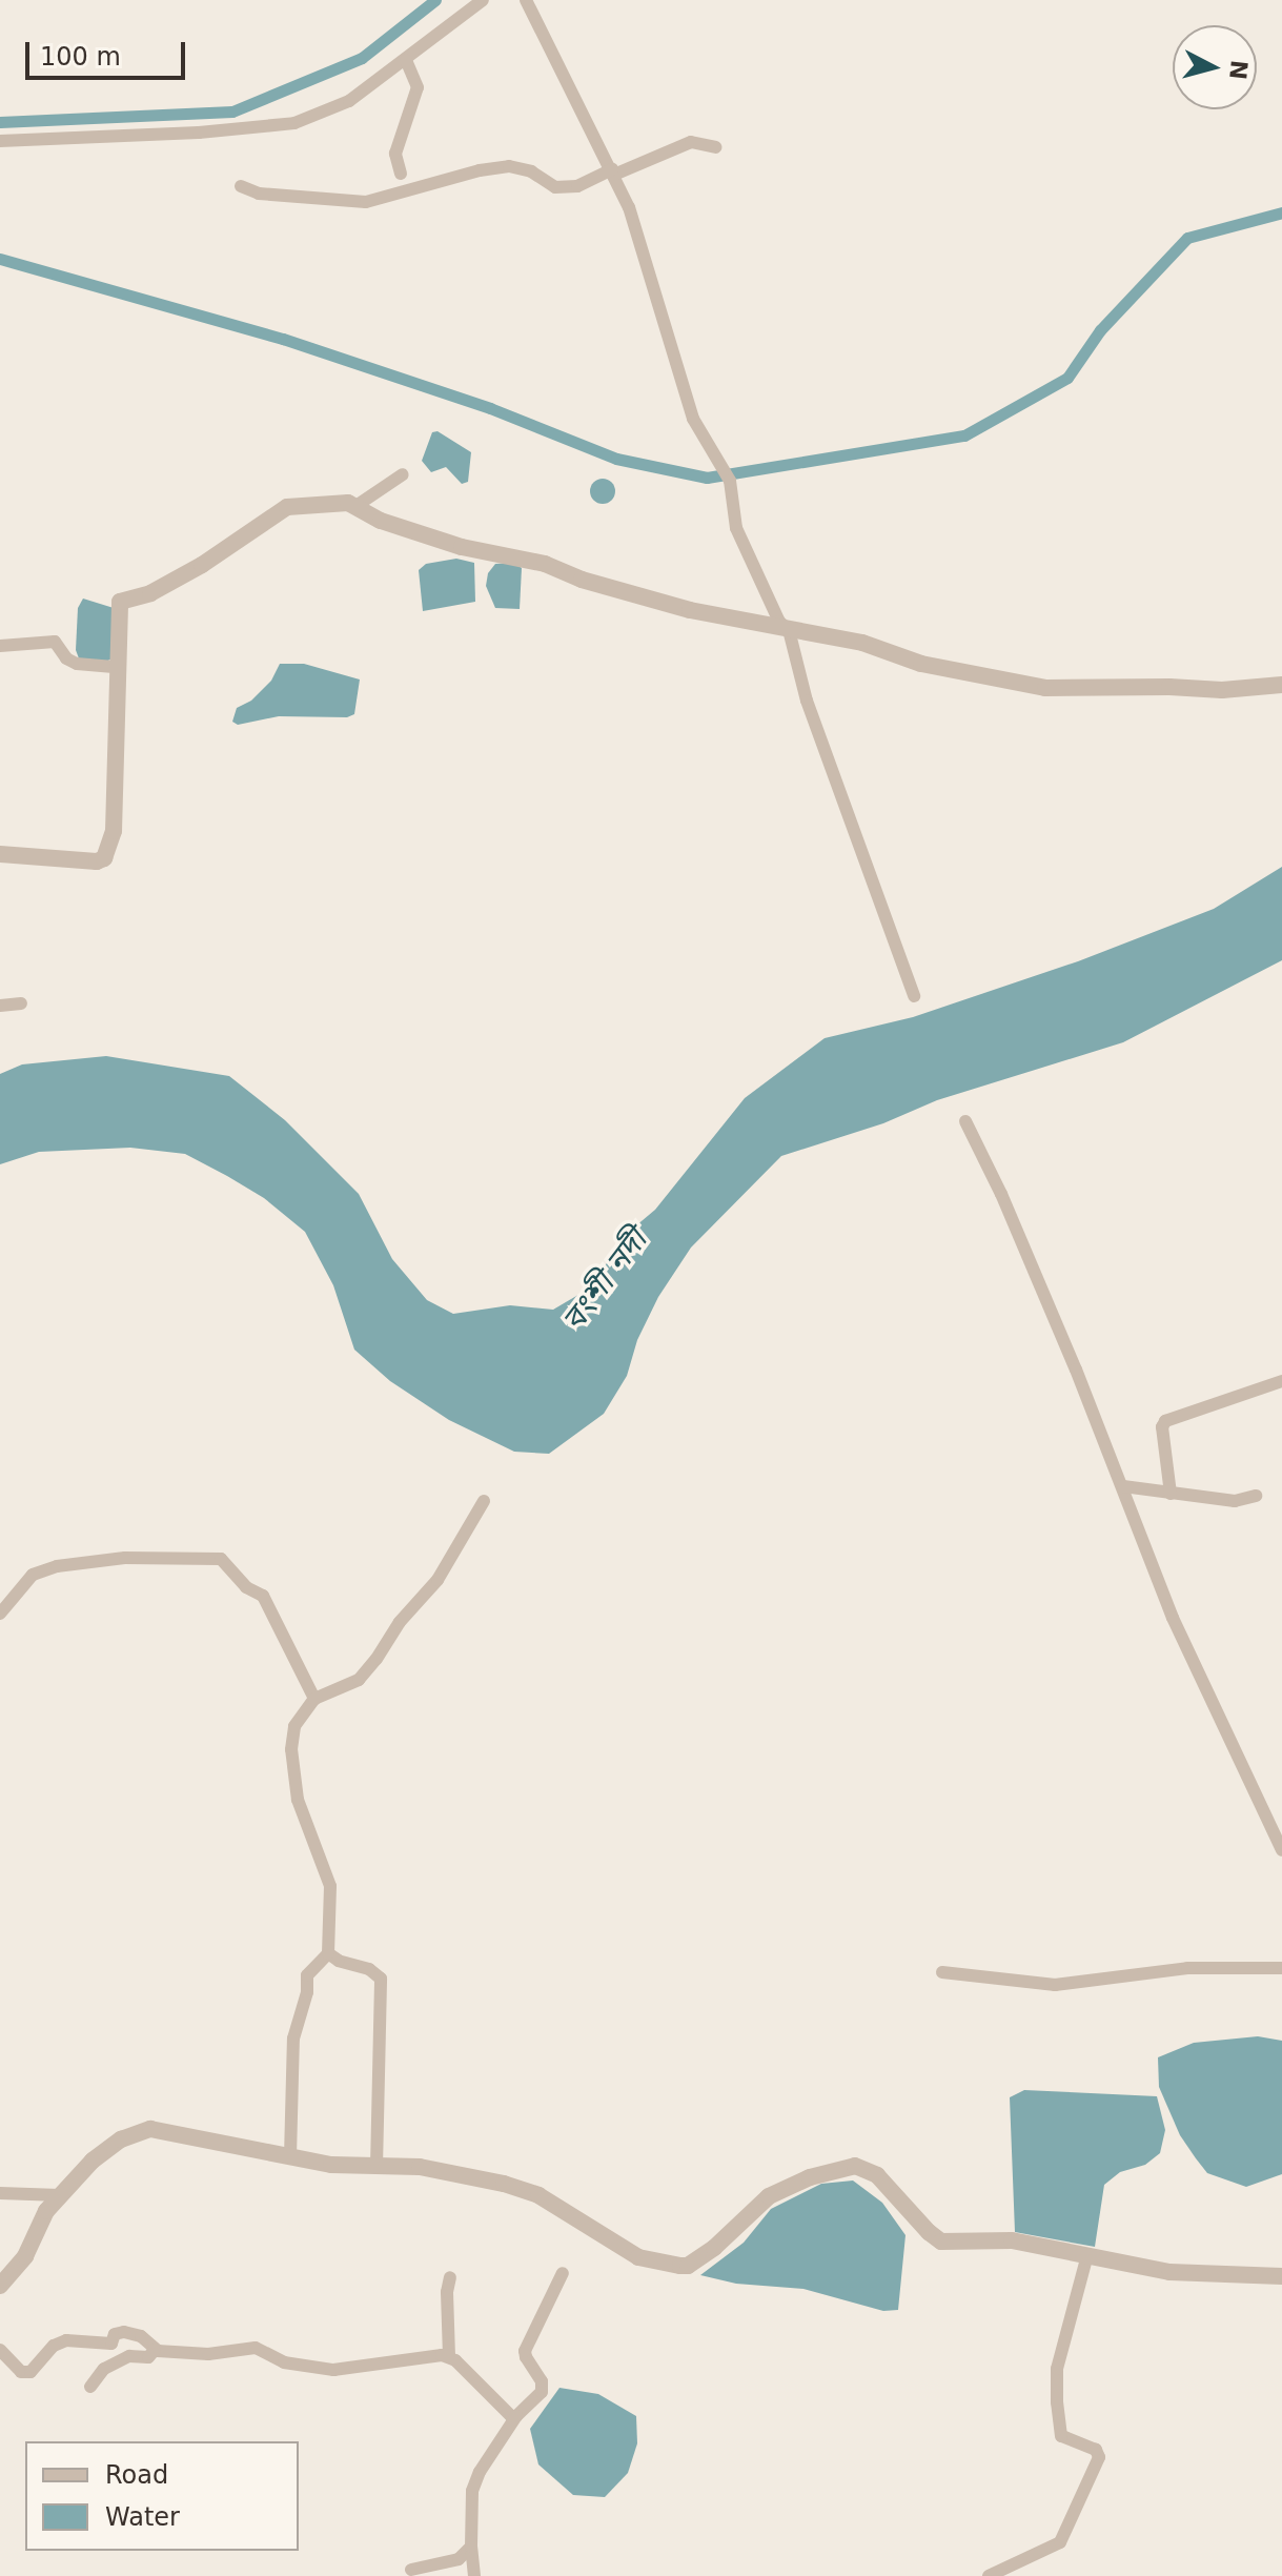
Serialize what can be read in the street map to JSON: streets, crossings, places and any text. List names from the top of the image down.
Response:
{
  "water": ["বংশী নদী"],
  "legend": ["Road", "Water"],
  "scale_bar": "100 m",
  "north": "right"
}
